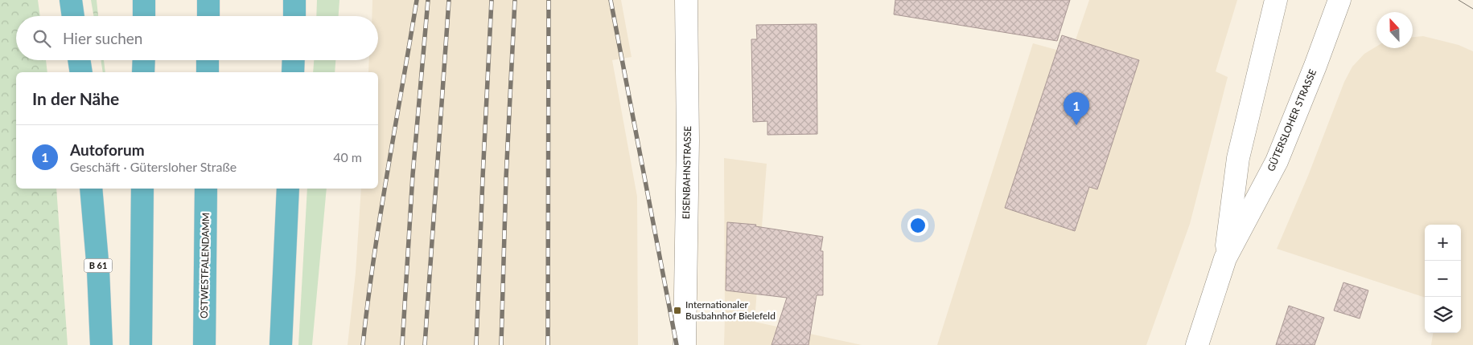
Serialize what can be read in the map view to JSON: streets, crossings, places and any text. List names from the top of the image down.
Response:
{
  "streets": {
    "highway": ["B 61", "OSTWESTFALENDAMM"],
    "street": ["GÜTERSLOHER STRASSE", "EISENBAHNSTRASSE"]
  },
  "places": {
    "transit": ["Internationaler Busbahnhof Bielefeld"]
  },
  "north": "top",
  "page": {
    "search": "Hier suchen",
    "heading": "In der Nähe",
    "pins": "1",
    "list": [
      {
        "mark": "1",
        "name": "Autoforum",
        "note": "Geschäft · Gütersloher Straße",
        "value": "40 m"
      }
    ],
    "map_buttons": ["+", "−"]
  }
}
